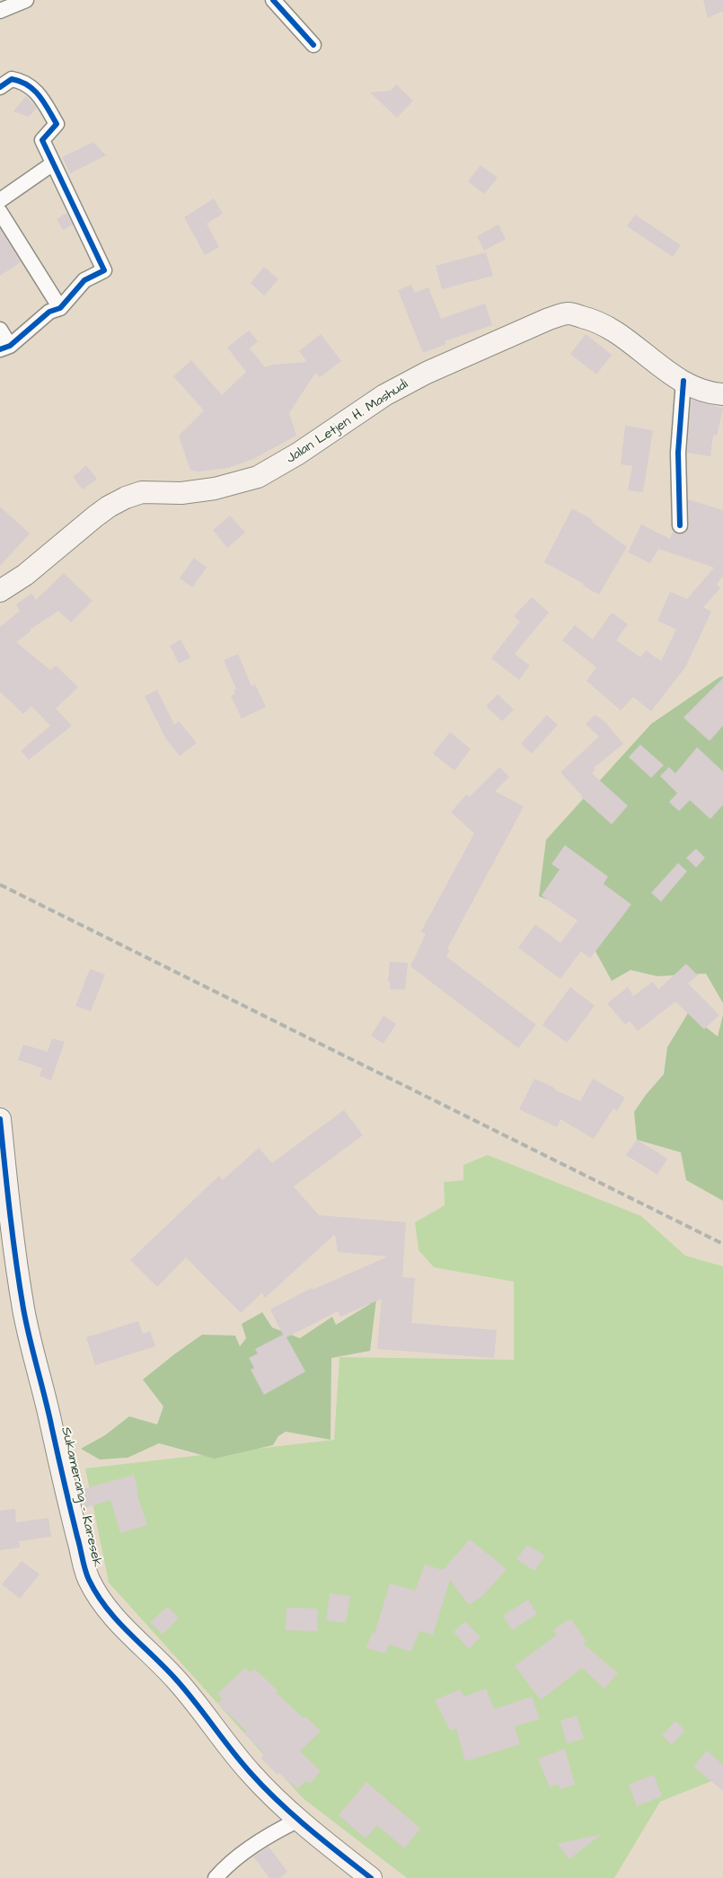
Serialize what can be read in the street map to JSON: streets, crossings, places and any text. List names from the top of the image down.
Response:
{
  "streets": {
    "street": ["Jalan Letjen H. Mashudi", "Sukamerang - Karesek"]
  }
}
